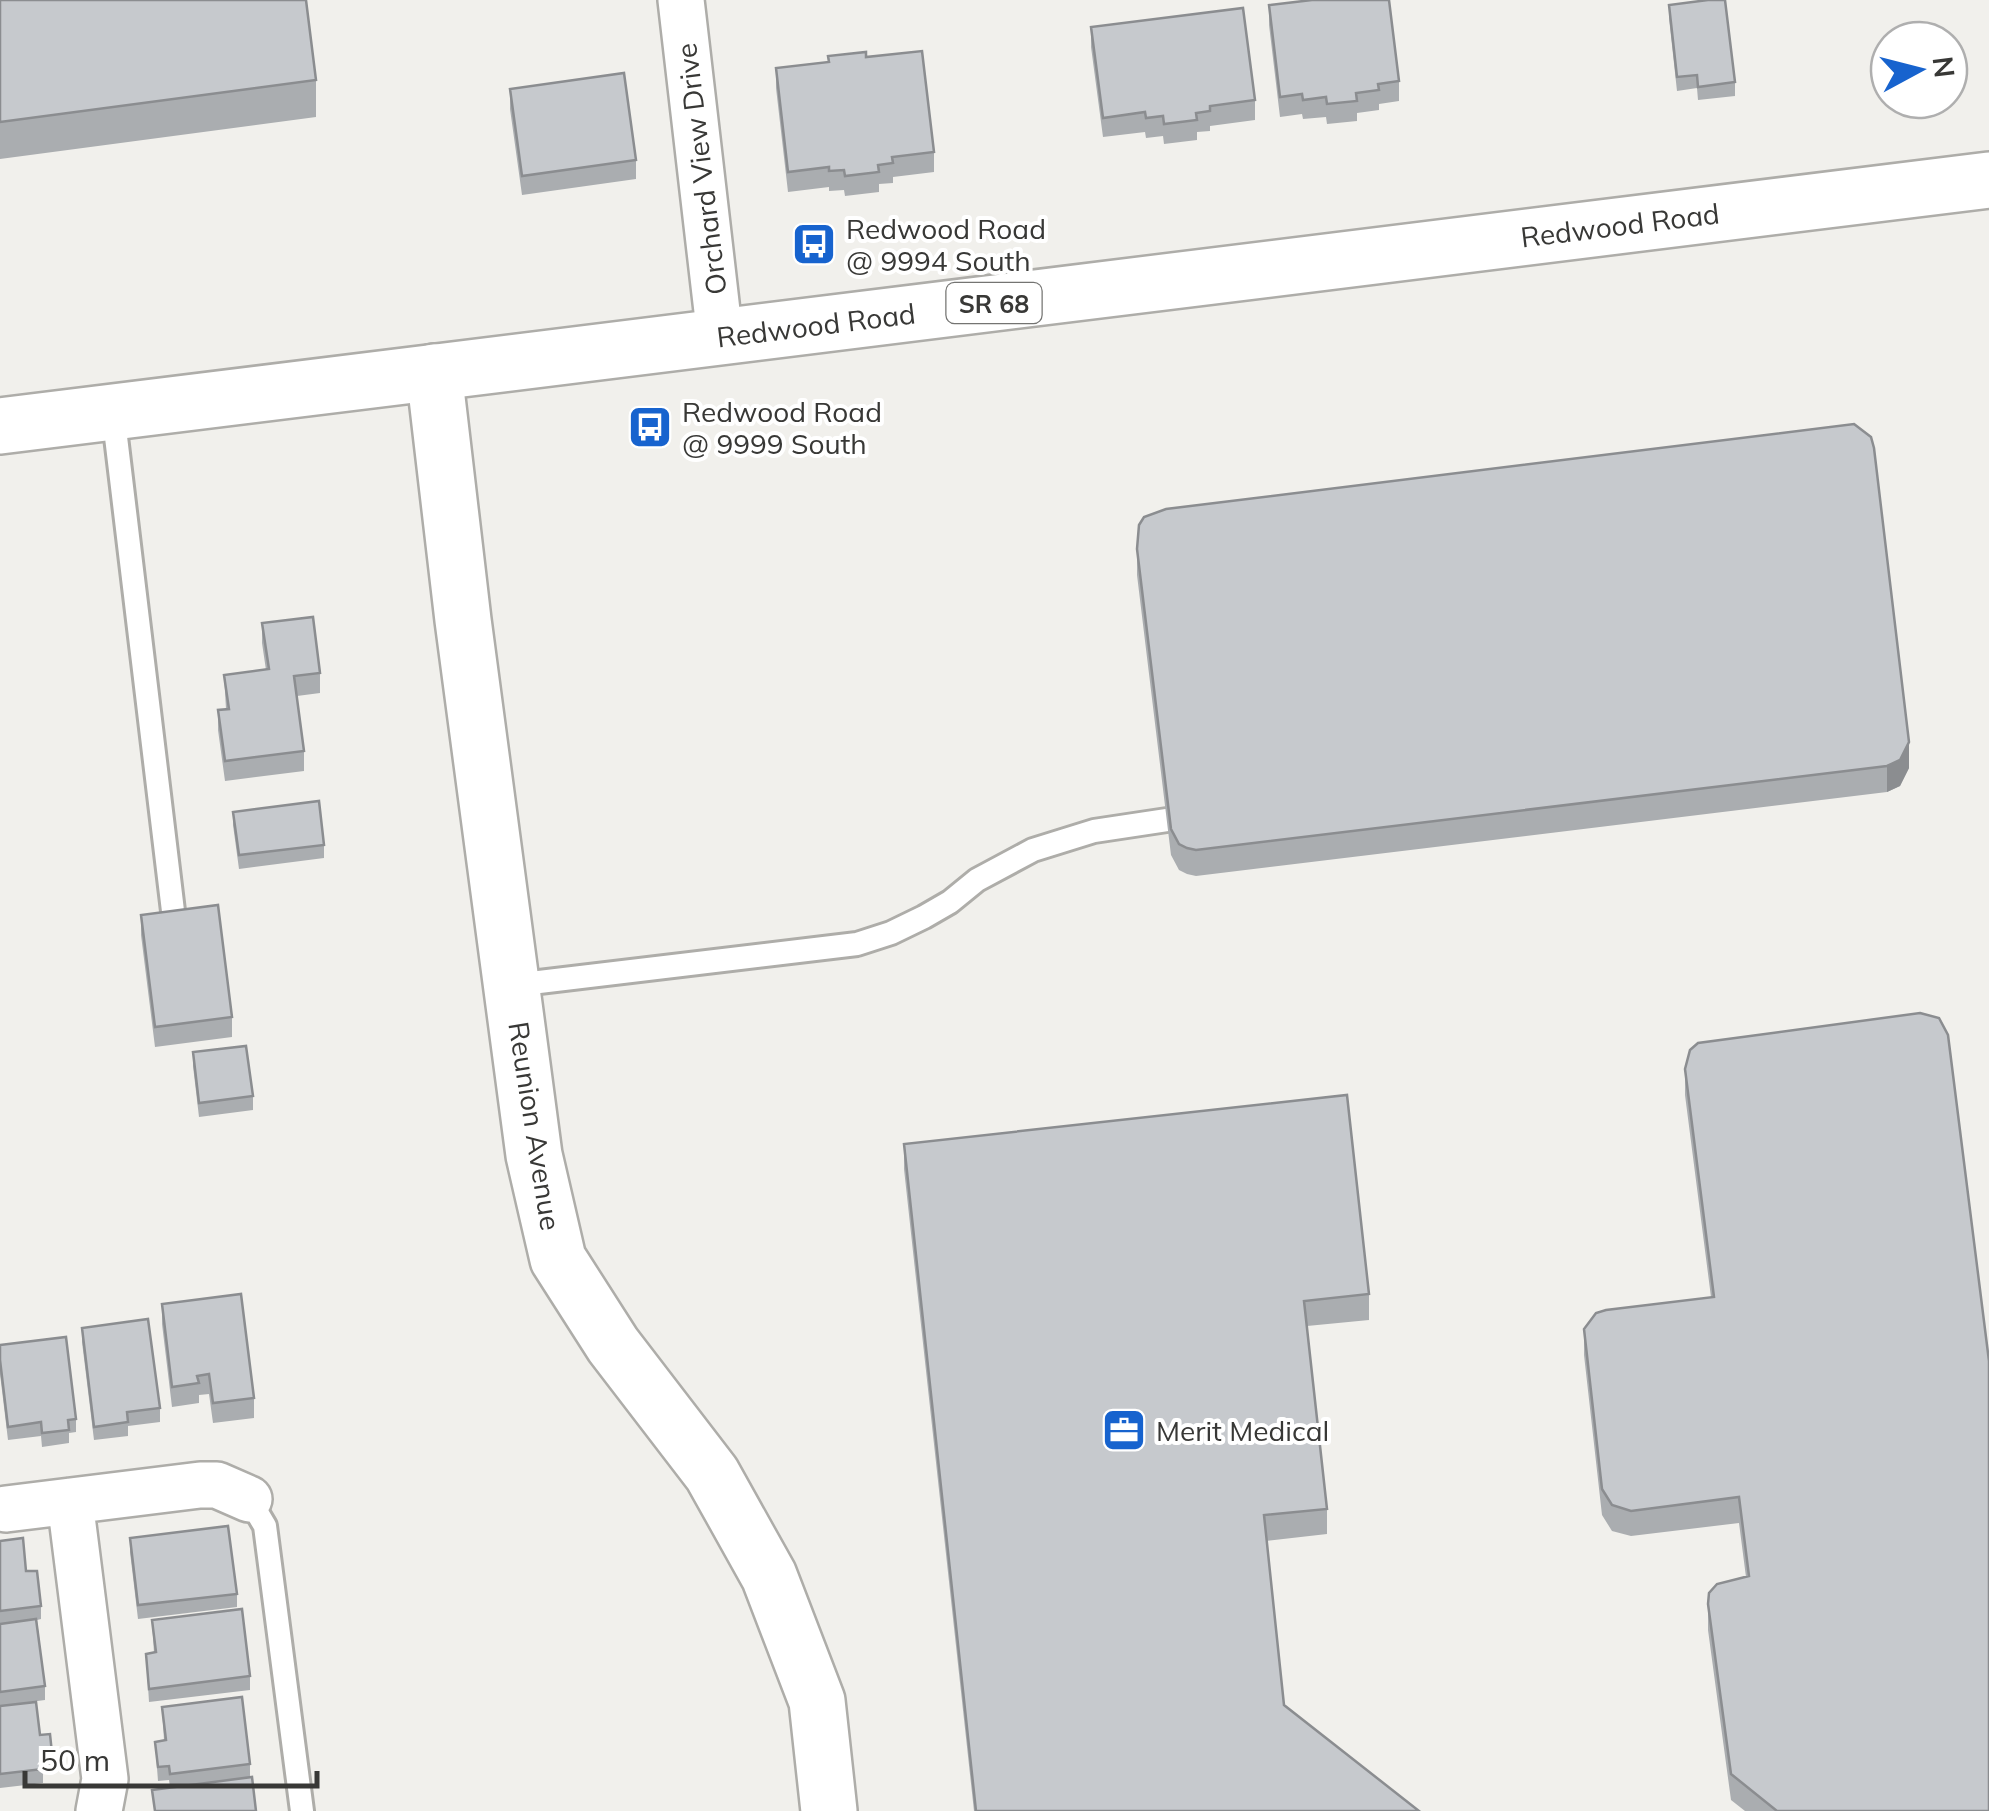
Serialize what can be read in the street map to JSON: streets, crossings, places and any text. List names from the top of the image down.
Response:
{
  "streets": {
    "main road": ["Redwood Road", "SR 68", "Reunion Avenue"],
    "street": ["Orchard View Drive"]
  },
  "crossings": [
    ["Orchard View Drive", "Redwood Road"],
    ["Redwood Road", "Reunion Avenue"]
  ],
  "places": {
    "bus stop": ["Redwood Road @ 9994 South", "Redwood Road @ 9999 South"],
    "office": ["Merit Medical"]
  },
  "scale_bar": "50 m",
  "north": "right"
}
